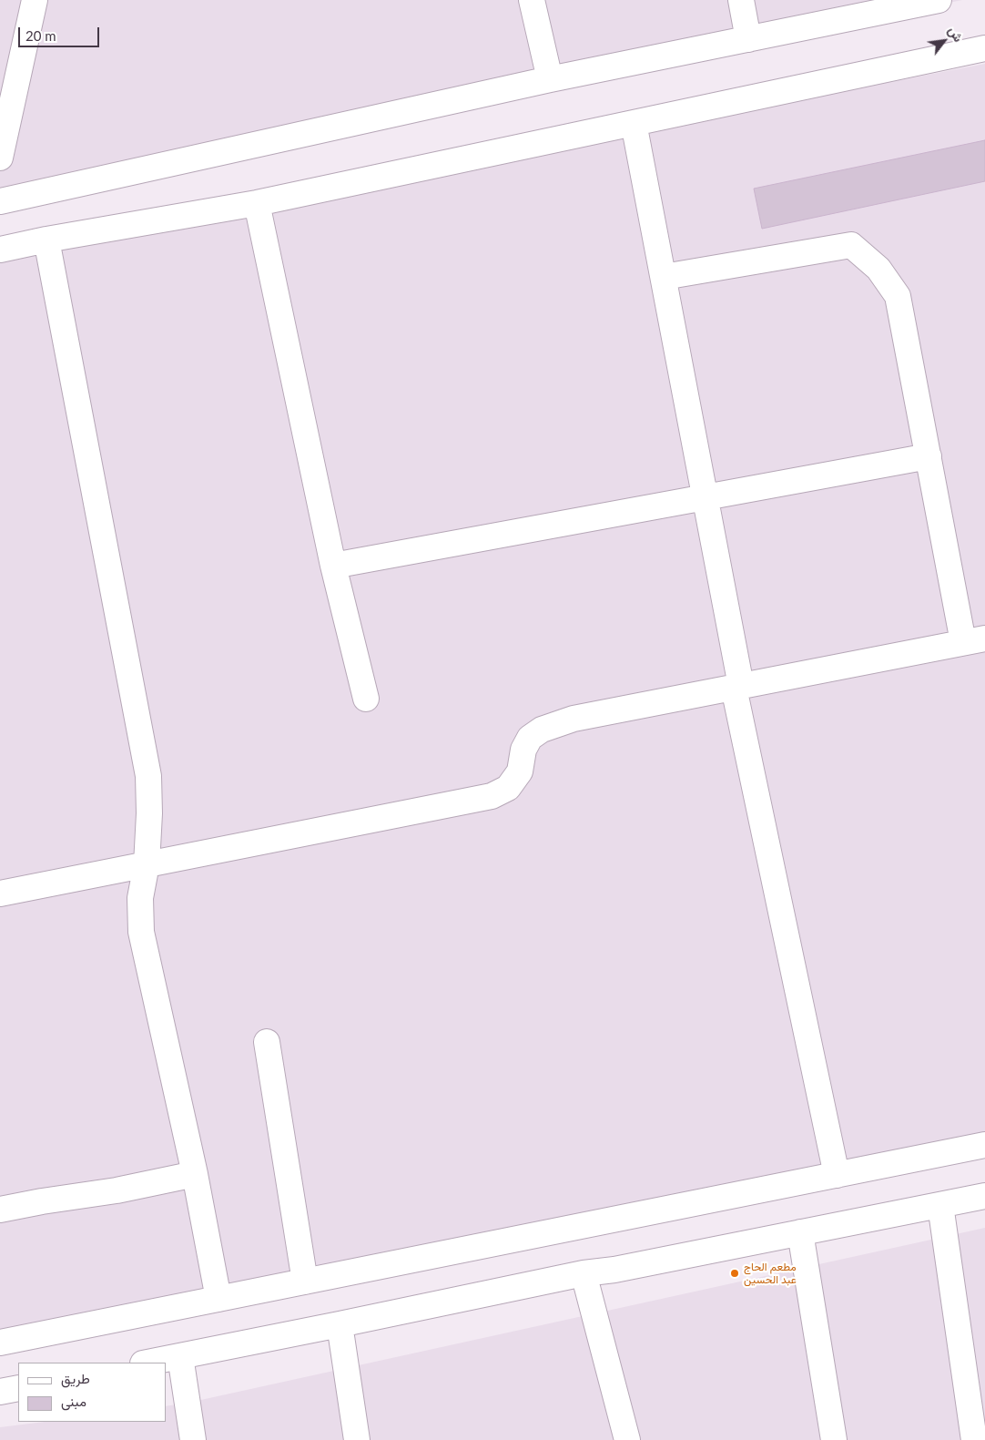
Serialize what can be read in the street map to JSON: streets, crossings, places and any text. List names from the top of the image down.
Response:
{
  "places": ["مطعم الحاج عبد الحسين"],
  "legend": ["طريق", "مبنى"],
  "scale_bar": "20 m",
  "north": "top right"
}
